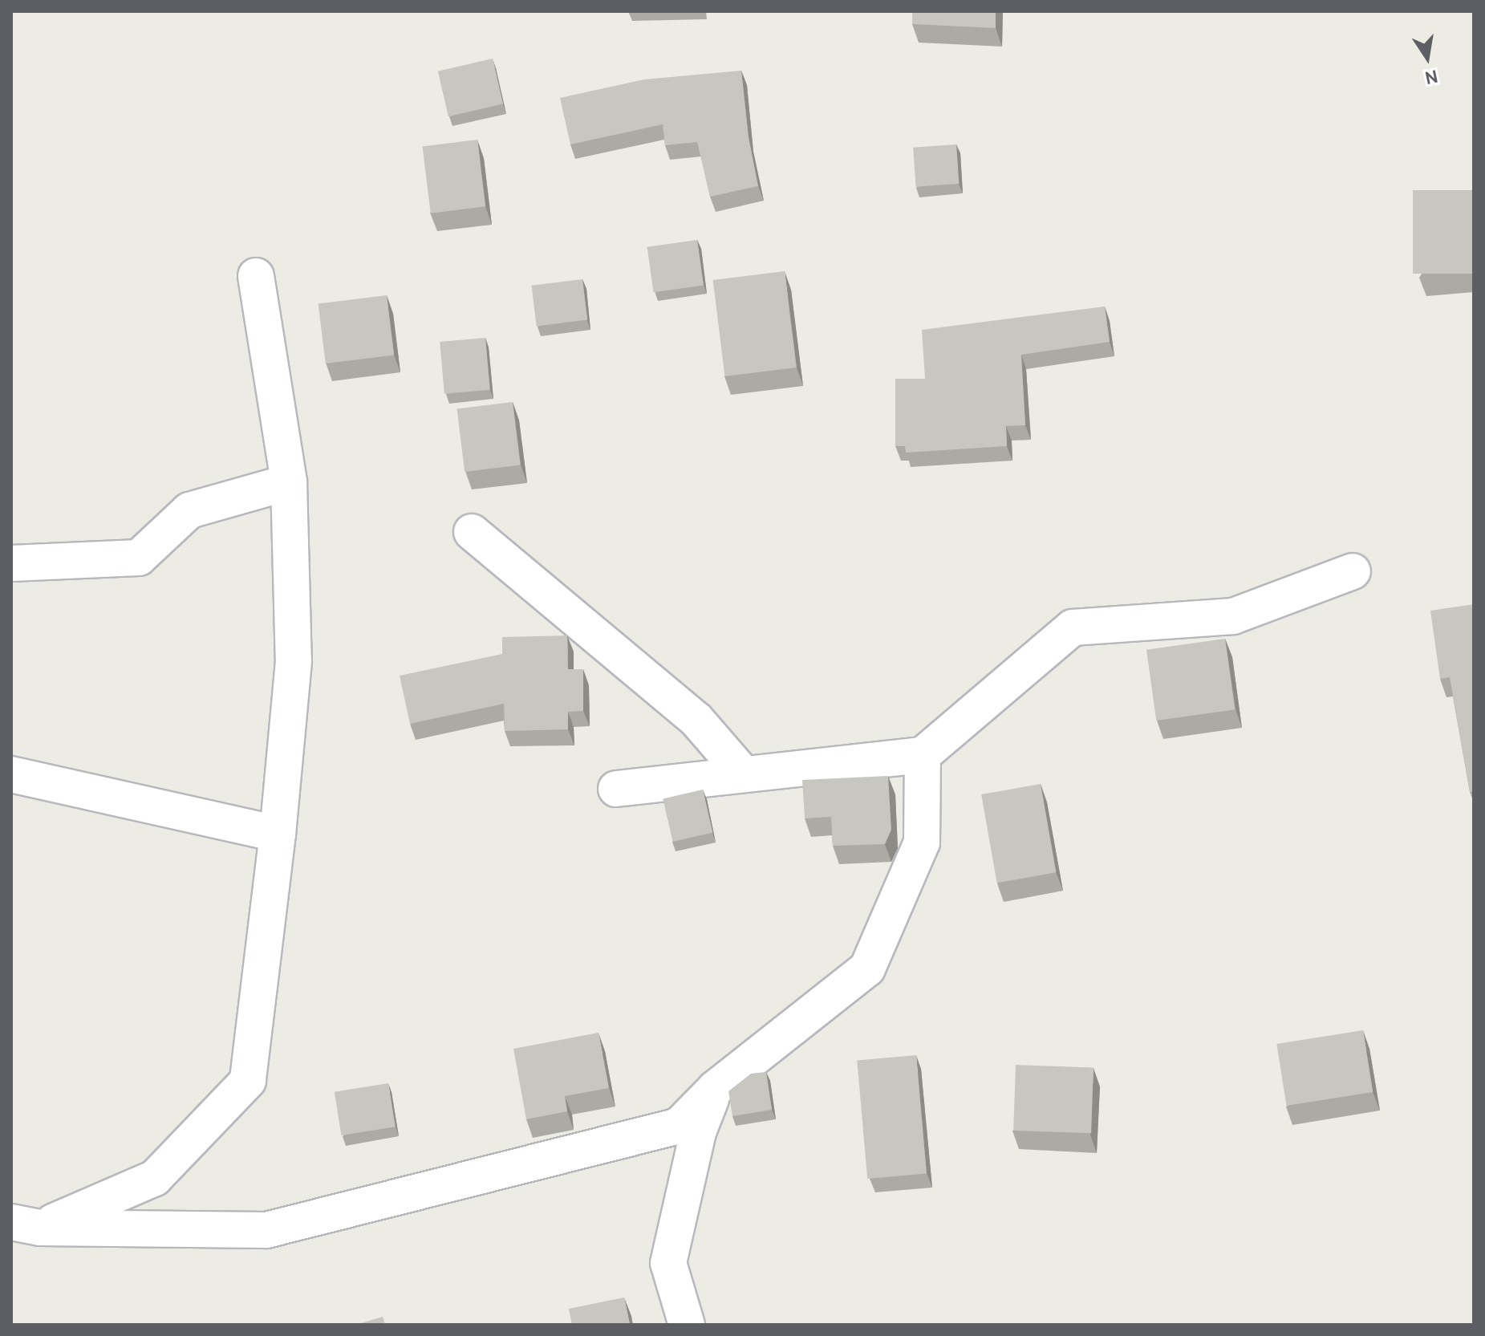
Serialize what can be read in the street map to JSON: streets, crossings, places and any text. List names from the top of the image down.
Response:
{
  "north": "bottom"
}
